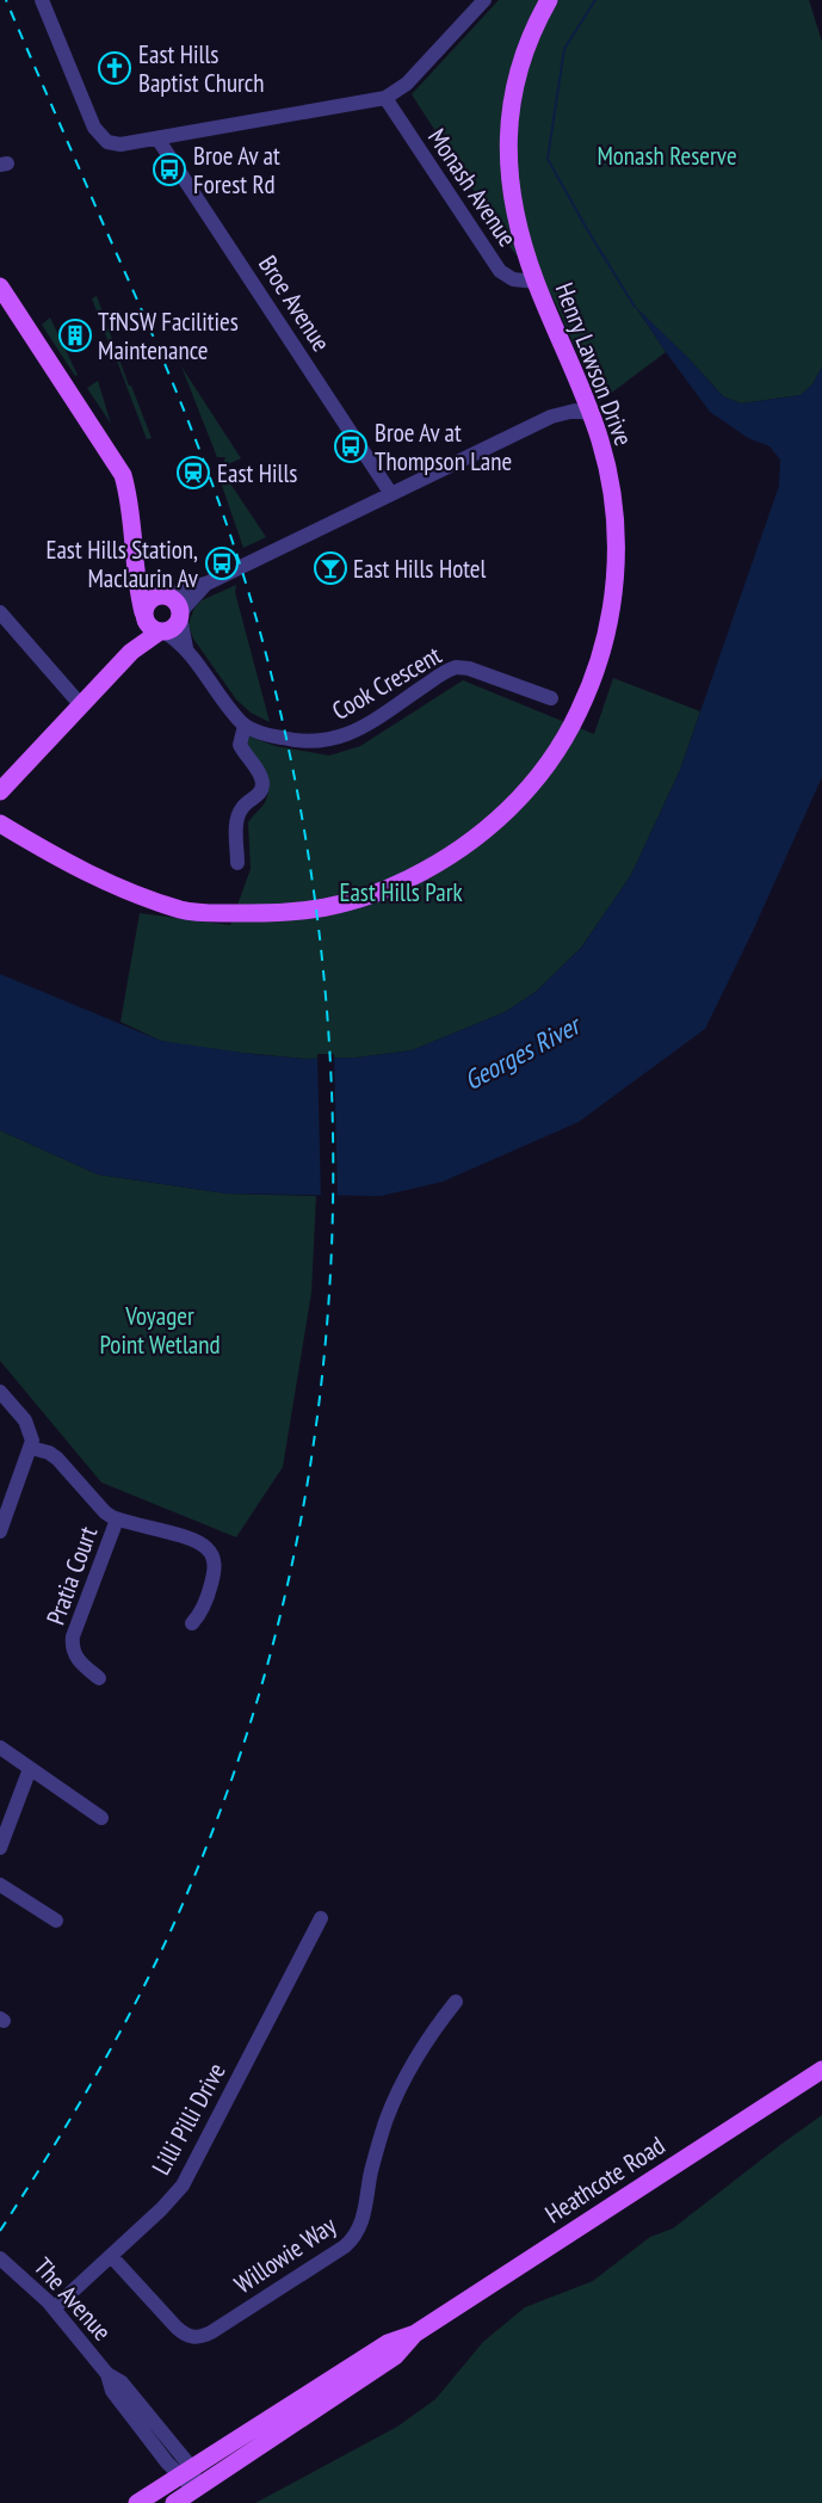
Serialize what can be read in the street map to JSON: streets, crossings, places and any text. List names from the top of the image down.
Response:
{
  "streets": {
    "main road": ["Henry Lawson Drive", "Heathcote Road"],
    "street": [
      "Monash Avenue",
      "Broe Avenue",
      "Cook Crescent",
      "Pratia Court",
      "Lilli Pilli Drive",
      "Willowie Way",
      "The Avenue"
    ]
  },
  "crossings": [
    ["Monash Avenue", "Henry Lawson Drive"],
    ["Lilli Pilli Drive", "Willowie Way"],
    ["Lilli Pilli Drive", "The Avenue"],
    ["Heathcote Road", "The Avenue"]
  ],
  "water": ["Georges River"],
  "parks": ["Monash Reserve", "East Hills Park", "Voyager Point Wetland"],
  "places": {
    "church": ["East Hills Baptist Church"],
    "bus stop": ["Broe Av at Forest Rd", "Broe Av at Thompson Lane", "East Hills Station, Maclaurin Av"],
    "building": ["TfNSW Facilities Maintenance"],
    "station": ["East Hills"],
    "bar": ["East Hills Hotel"]
  }
}
